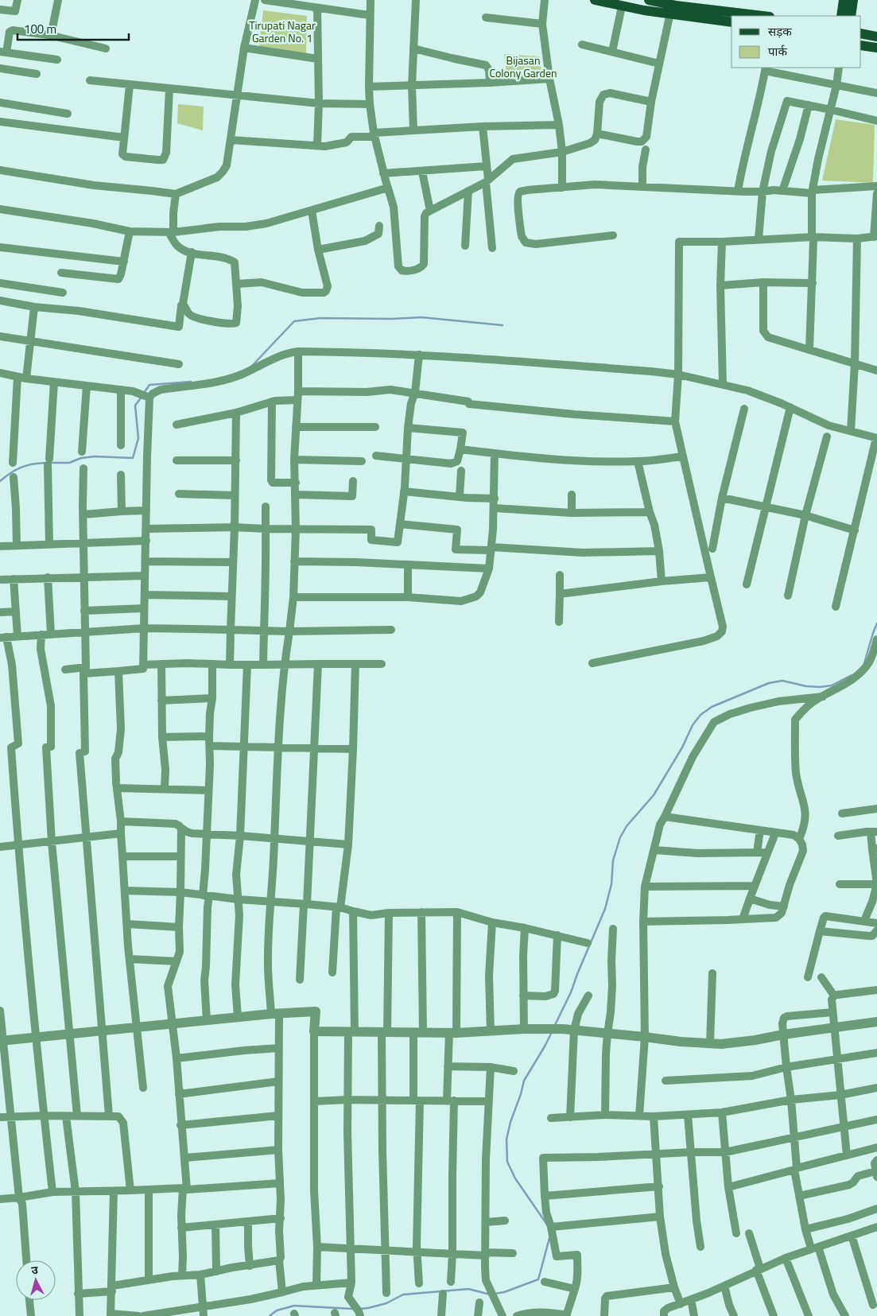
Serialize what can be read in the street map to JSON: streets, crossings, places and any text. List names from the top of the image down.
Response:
{
  "parks": ["Tirupati Nagar Garden No. 1", "Bijasan Colony Garden"],
  "legend": ["सड़क", "पार्क"],
  "scale_bar": "100 m",
  "north": "top"
}
